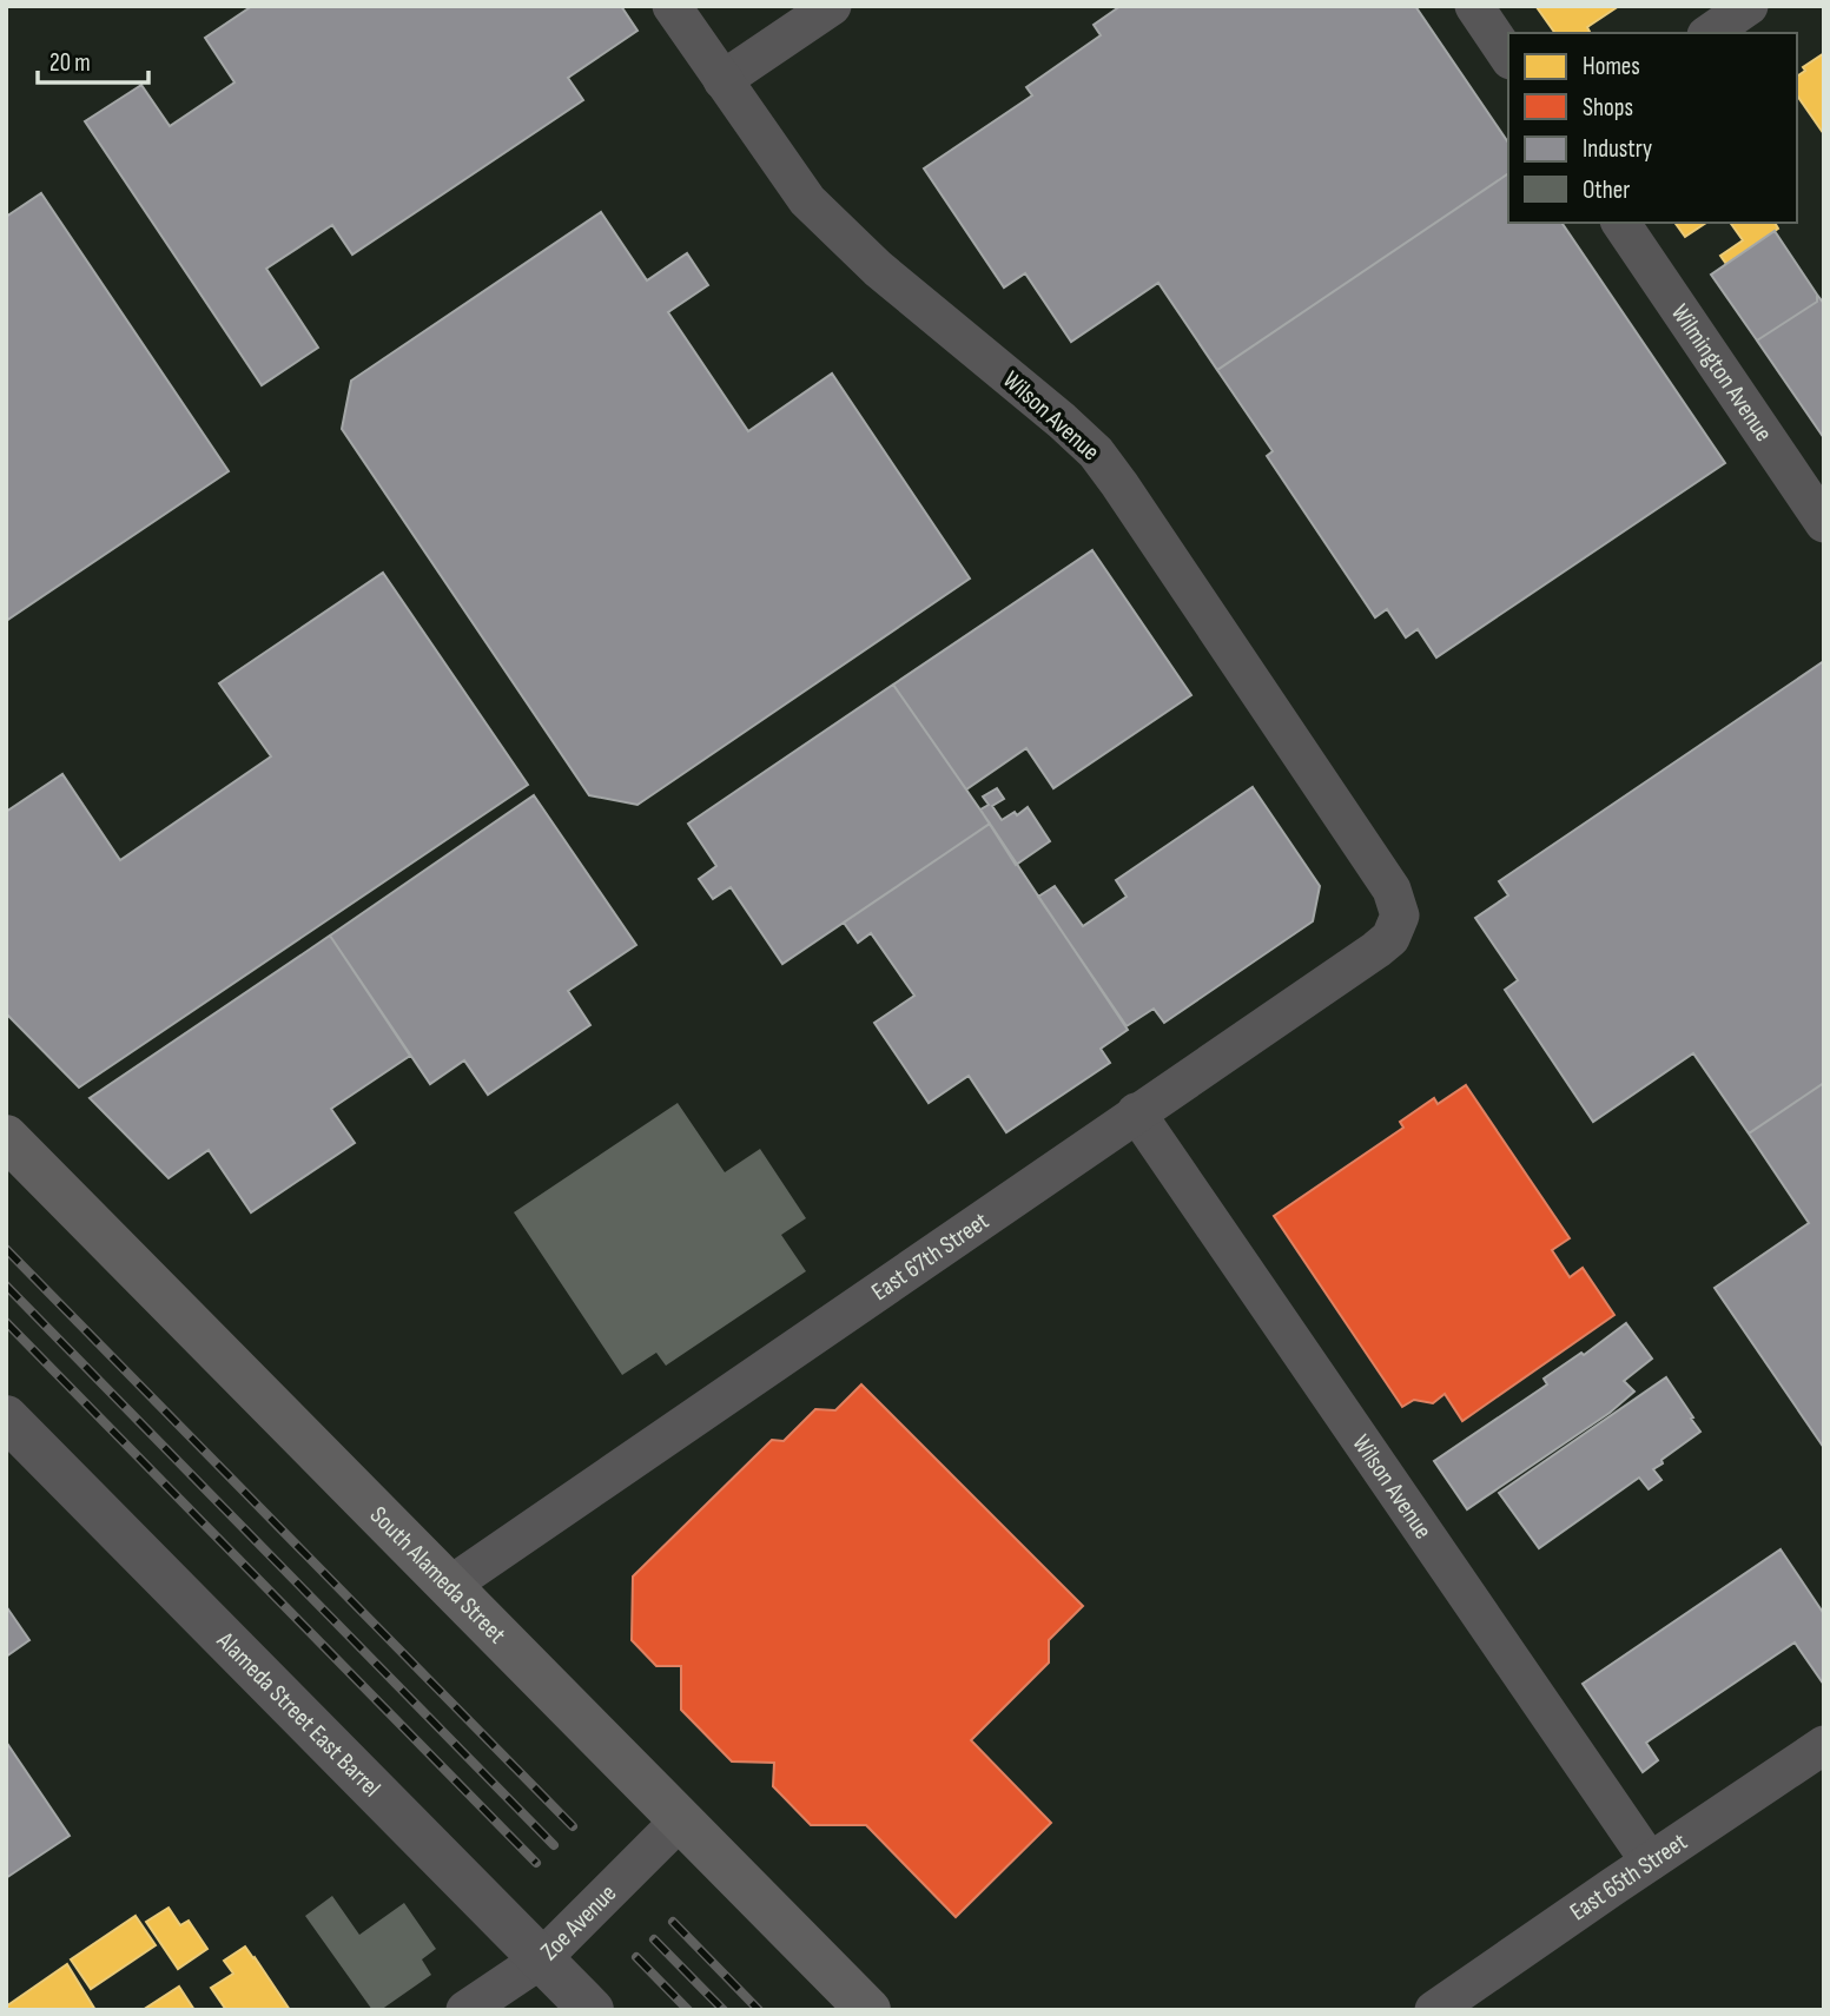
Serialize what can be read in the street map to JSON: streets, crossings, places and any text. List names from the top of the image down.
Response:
{
  "streets": {
    "main road": ["South Alameda Street"],
    "street": [
      "Wilmington Avenue",
      "Wilson Avenue",
      "East 67th Street",
      "Alameda Street East Barrel",
      "East 65th Street",
      "Zoe Avenue"
    ]
  },
  "crossings": [
    ["Wilson Avenue", "East 67th Street"],
    ["Wilson Avenue", "East 65th Street"],
    ["East 67th Street", "South Alameda Street"],
    ["South Alameda Street", "Zoe Avenue"],
    ["Alameda Street East Barrel", "Zoe Avenue"]
  ],
  "legend": [
    "Homes",
    "Shops",
    "Industry",
    "Other"
  ],
  "scale_bar": "20 m"
}
